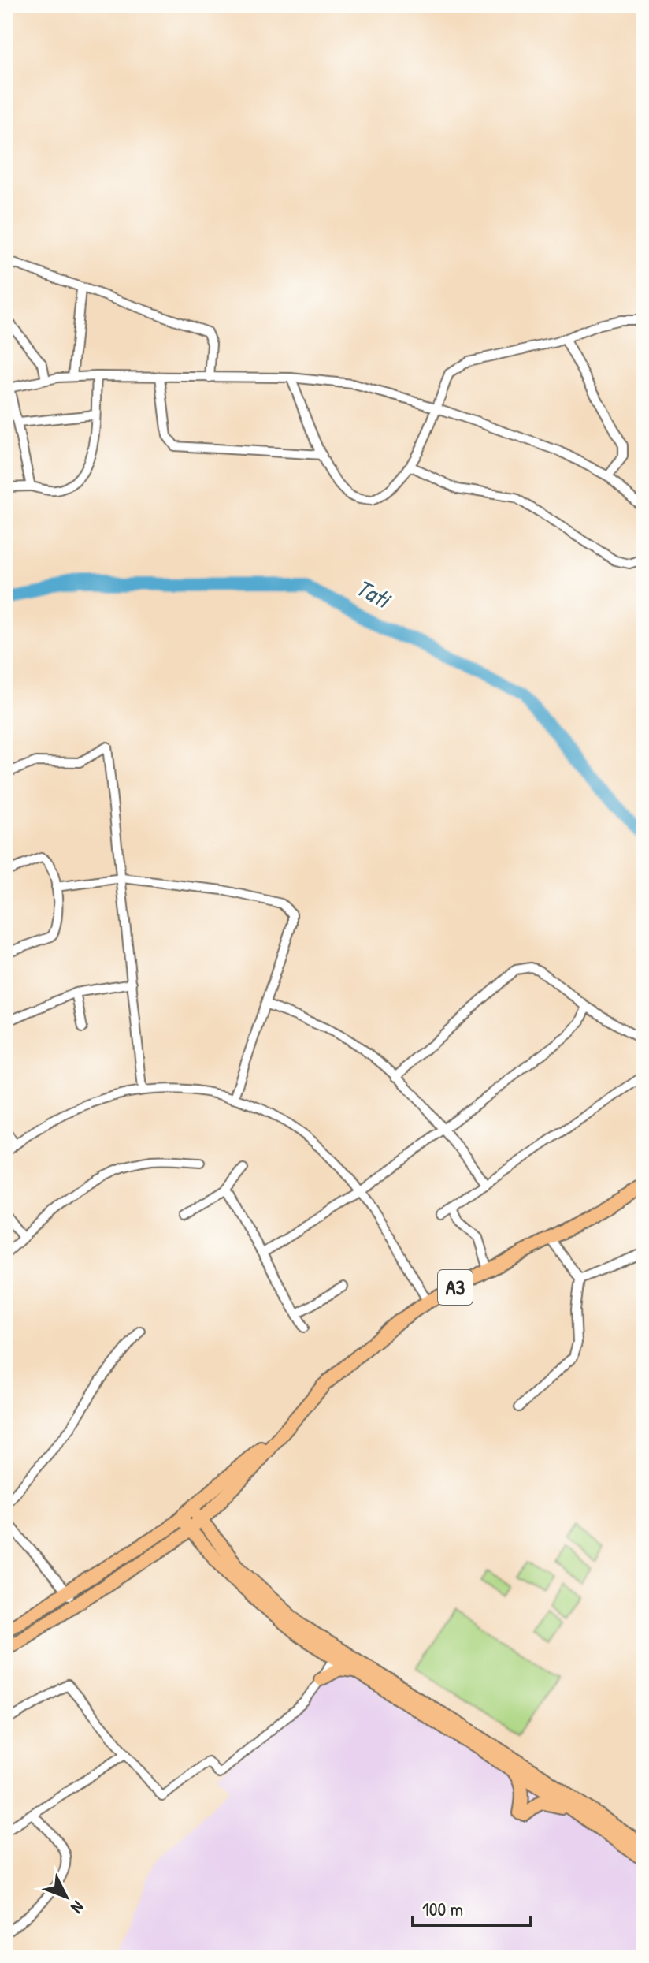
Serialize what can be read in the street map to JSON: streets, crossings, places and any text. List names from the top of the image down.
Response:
{
  "streets": {
    "main road": ["A3"]
  },
  "water": ["Tati"],
  "scale_bar": "100 m",
  "north": "bottom right"
}
